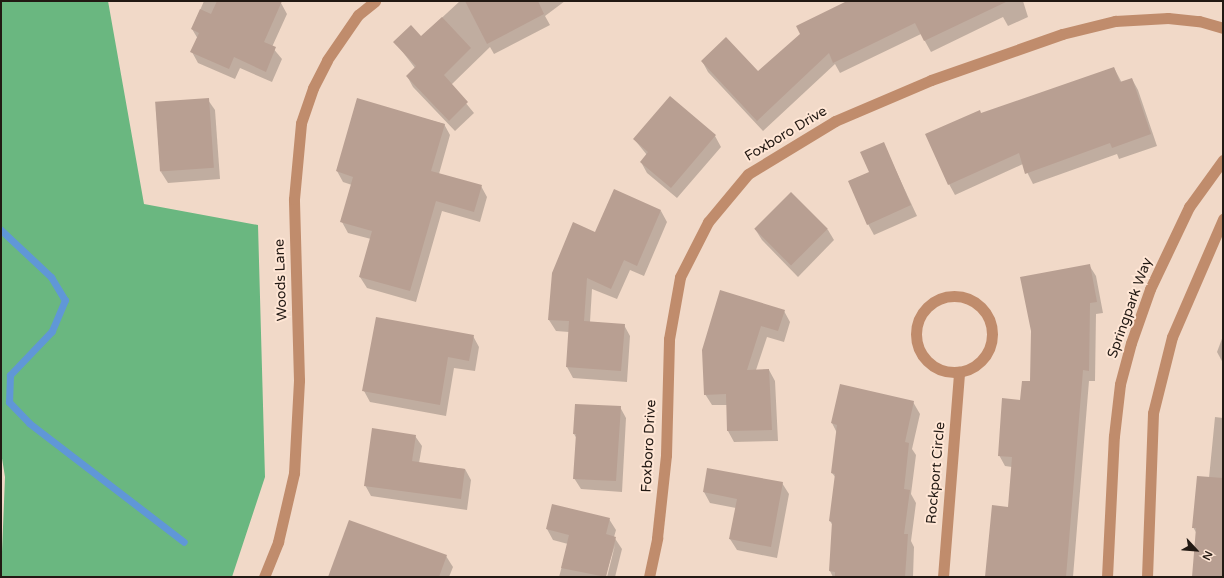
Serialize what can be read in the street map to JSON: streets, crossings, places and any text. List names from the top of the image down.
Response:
{
  "streets": {
    "street": [
      "Foxboro Drive",
      "Woods Lane",
      "Springpark Way",
      "Rockport Circle"
    ]
  },
  "north": "bottom right"
}
